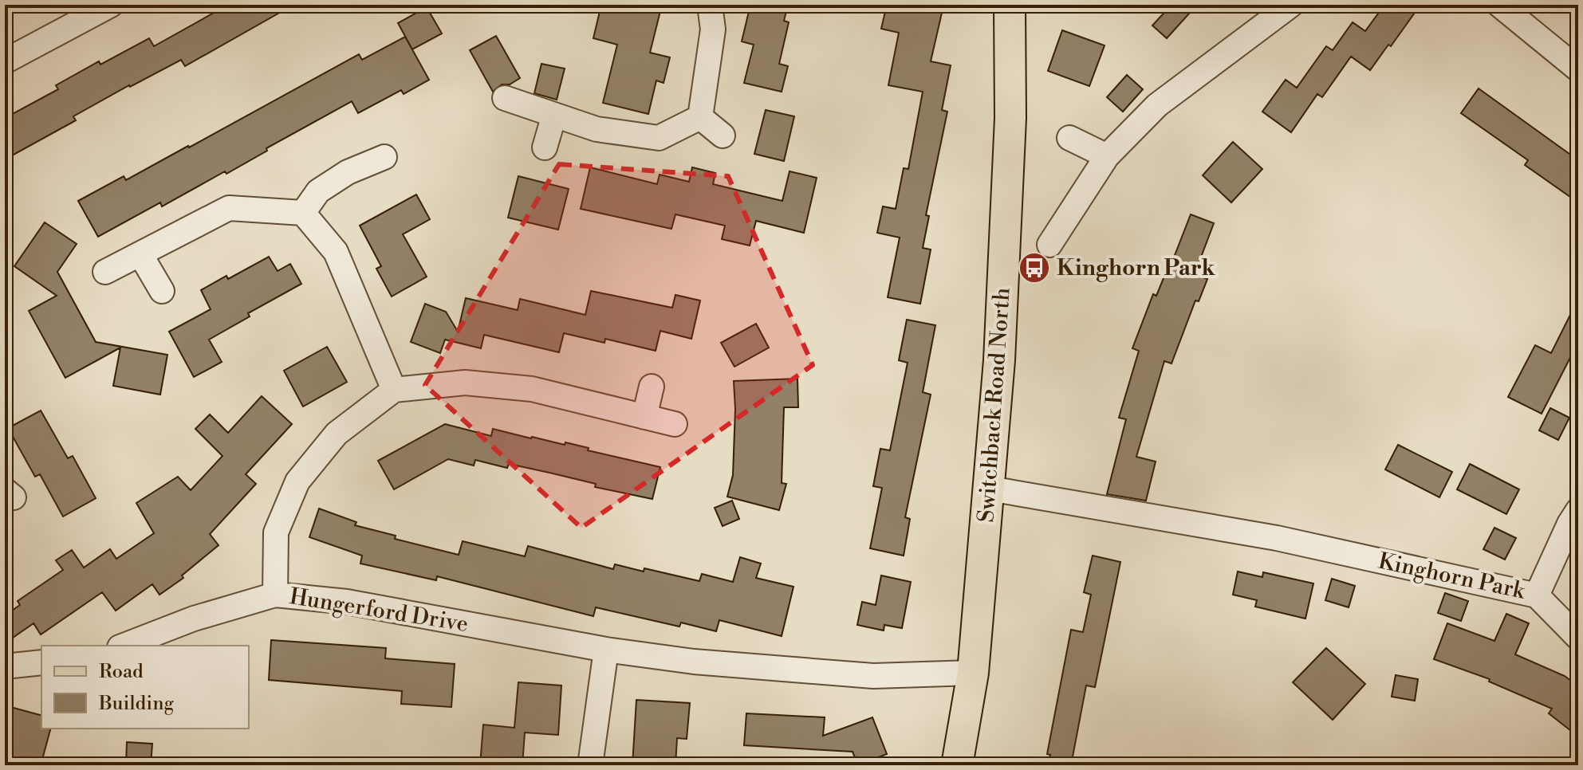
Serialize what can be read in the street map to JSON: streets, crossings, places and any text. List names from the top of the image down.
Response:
{
  "streets": {
    "main road": ["Switchback Road North"],
    "street": ["Kinghorn Park", "Hungerford Drive"]
  },
  "crossings": [
    ["Switchback Road North", "Kinghorn Park"],
    ["Switchback Road North", "Hungerford Drive"]
  ],
  "places": {
    "bus stop": ["Kinghorn Park"]
  },
  "legend": ["Road", "Building"]
}
